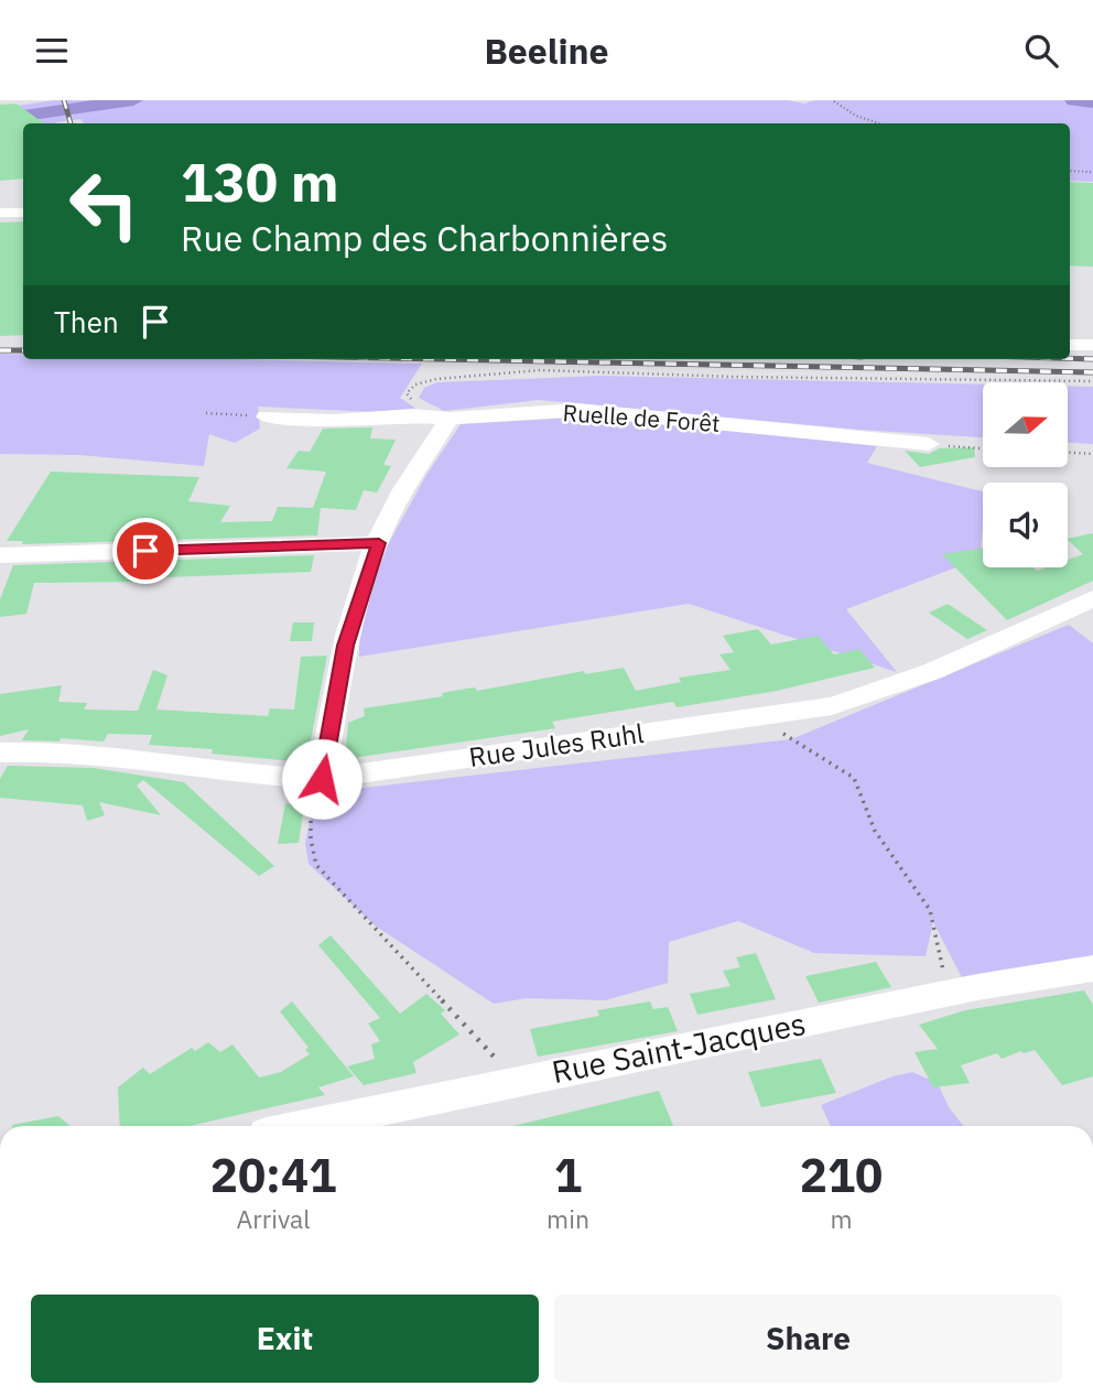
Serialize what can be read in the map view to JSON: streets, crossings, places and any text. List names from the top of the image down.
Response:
{
  "streets": {
    "street": ["Ruelle de Forêt", "Rue Jules Ruhl", "Rue Saint-Jacques"]
  },
  "north": "right",
  "page": {
    "header": "Beeline",
    "turn": ["130 m", "Rue Champ des Charbonnières"],
    "then": "Then",
    "eta": [
      "20:41",
      "Arrival",
      "1",
      "min",
      "210",
      "m"
    ],
    "buttons": ["Exit", "Share"]
  }
}
